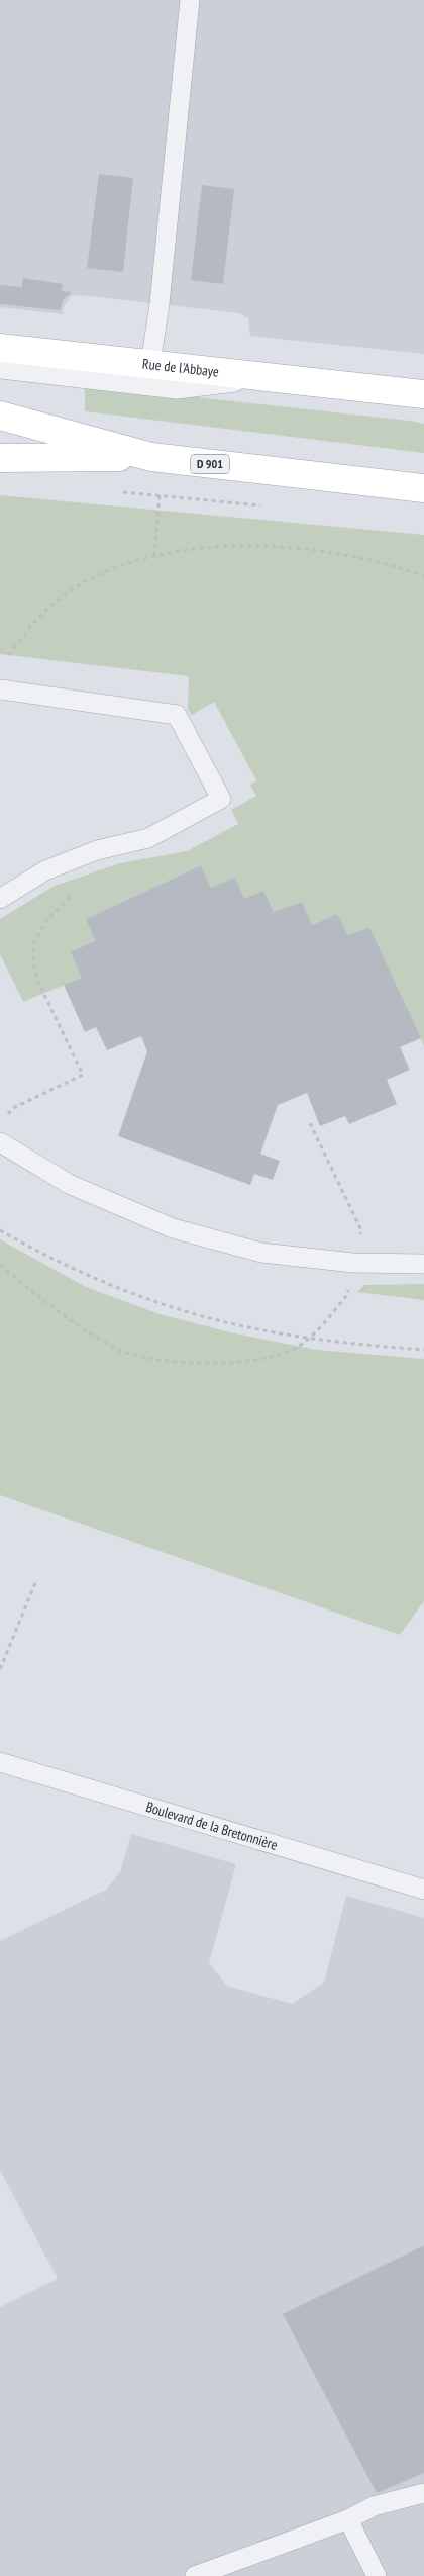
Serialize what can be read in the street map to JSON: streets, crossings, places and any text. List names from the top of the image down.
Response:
{
  "streets": {
    "main road": ["Rue de l'Abbaye", "D 901"],
    "lane": ["Boulevard de la Bretonnière"]
  }
}
